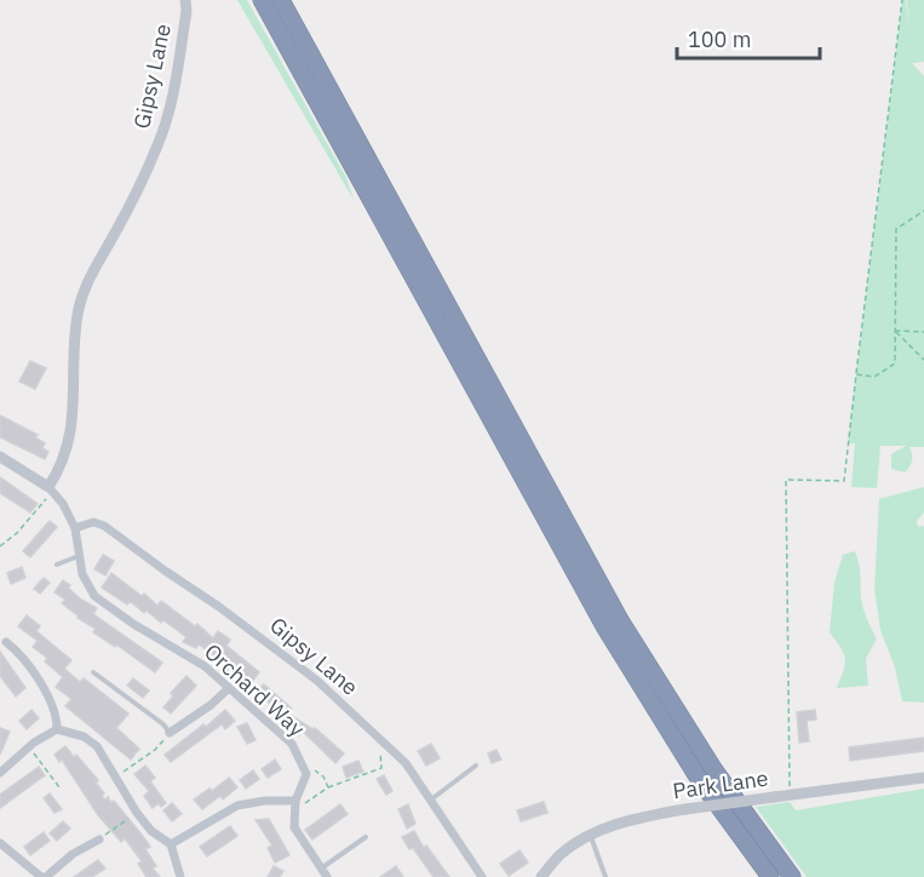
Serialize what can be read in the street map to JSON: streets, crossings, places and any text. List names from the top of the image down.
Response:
{
  "streets": {
    "street": ["Gipsy Lane", "Orchard Way", "Park Lane"]
  },
  "crossings": [
    ["Gipsy Lane", "Orchard Way"]
  ],
  "scale_bar": "100 m"
}
